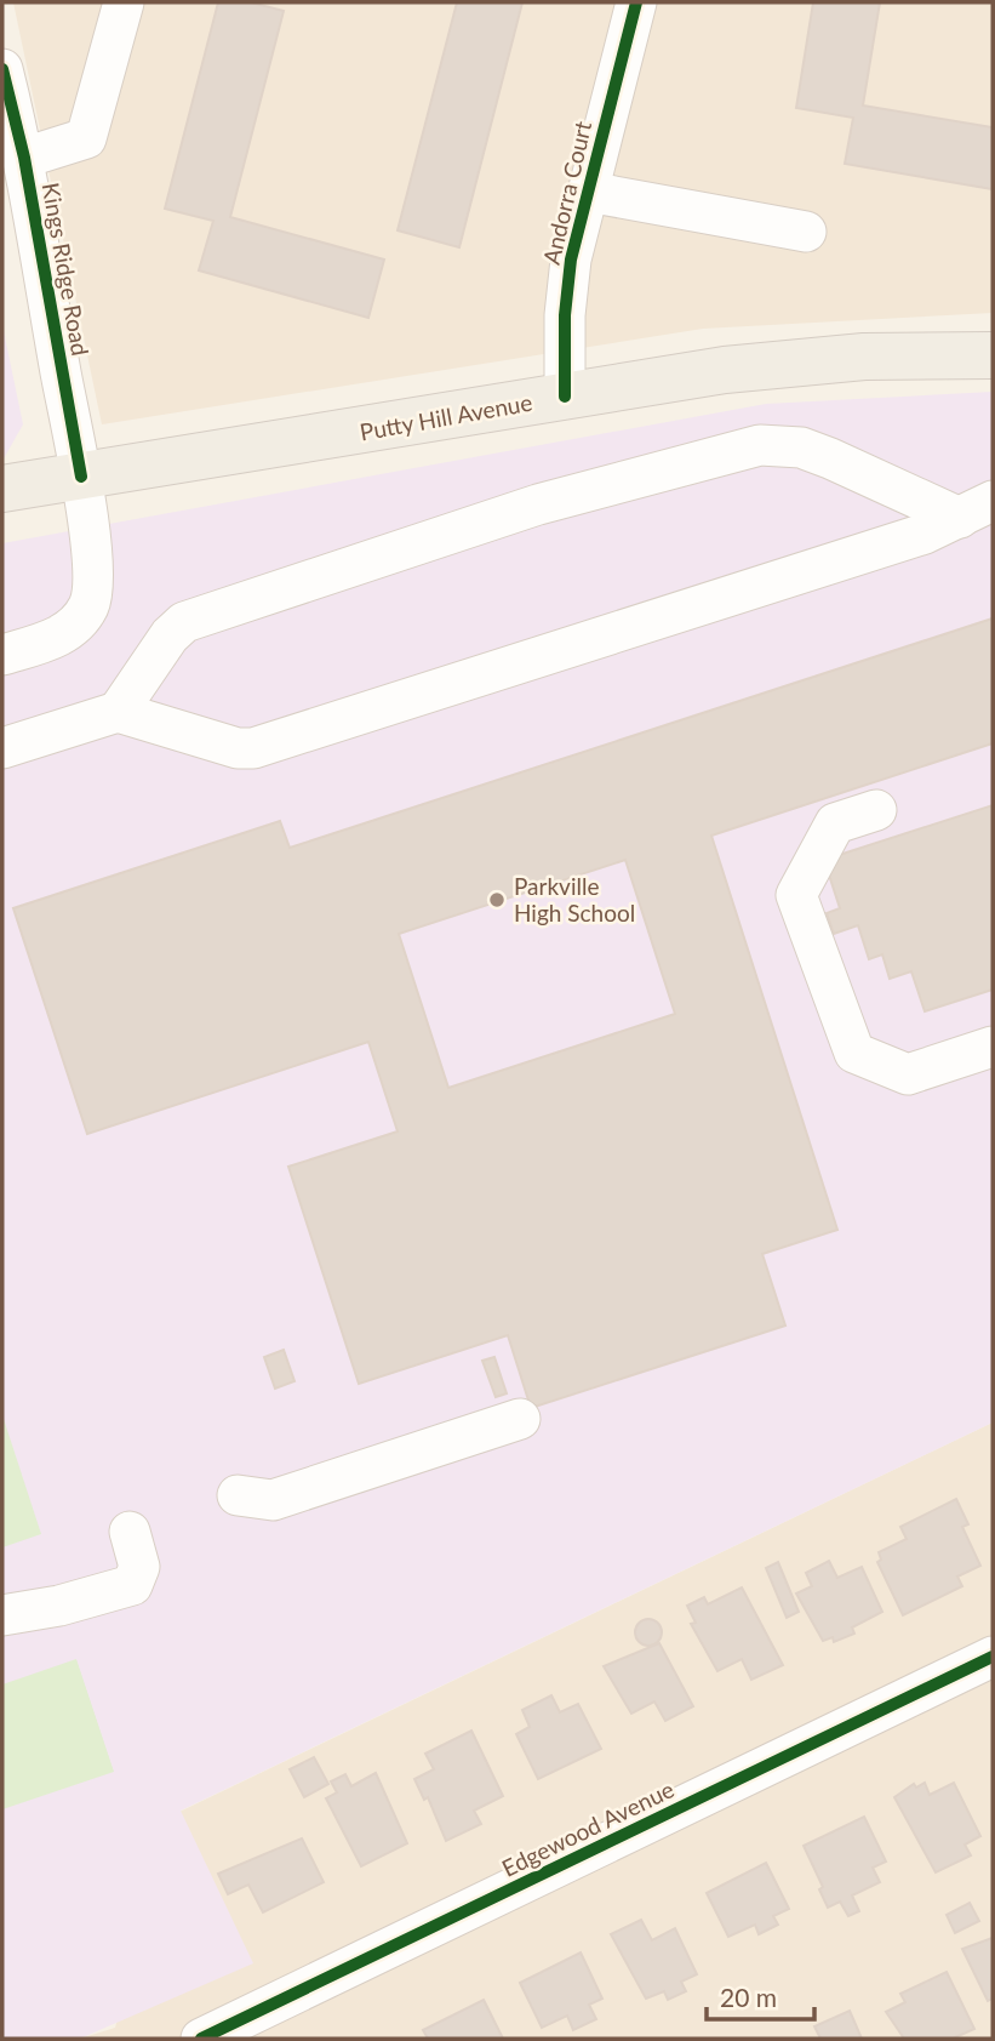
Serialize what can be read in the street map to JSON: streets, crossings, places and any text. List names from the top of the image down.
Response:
{
  "streets": {
    "main road": ["Putty Hill Avenue"],
    "street": ["Andorra Court", "Kings Ridge Road", "Edgewood Avenue"]
  },
  "crossings": [
    ["Andorra Court", "Putty Hill Avenue"],
    ["Kings Ridge Road", "Putty Hill Avenue"]
  ],
  "places": ["Parkville High School"],
  "scale_bar": "20 m"
}
